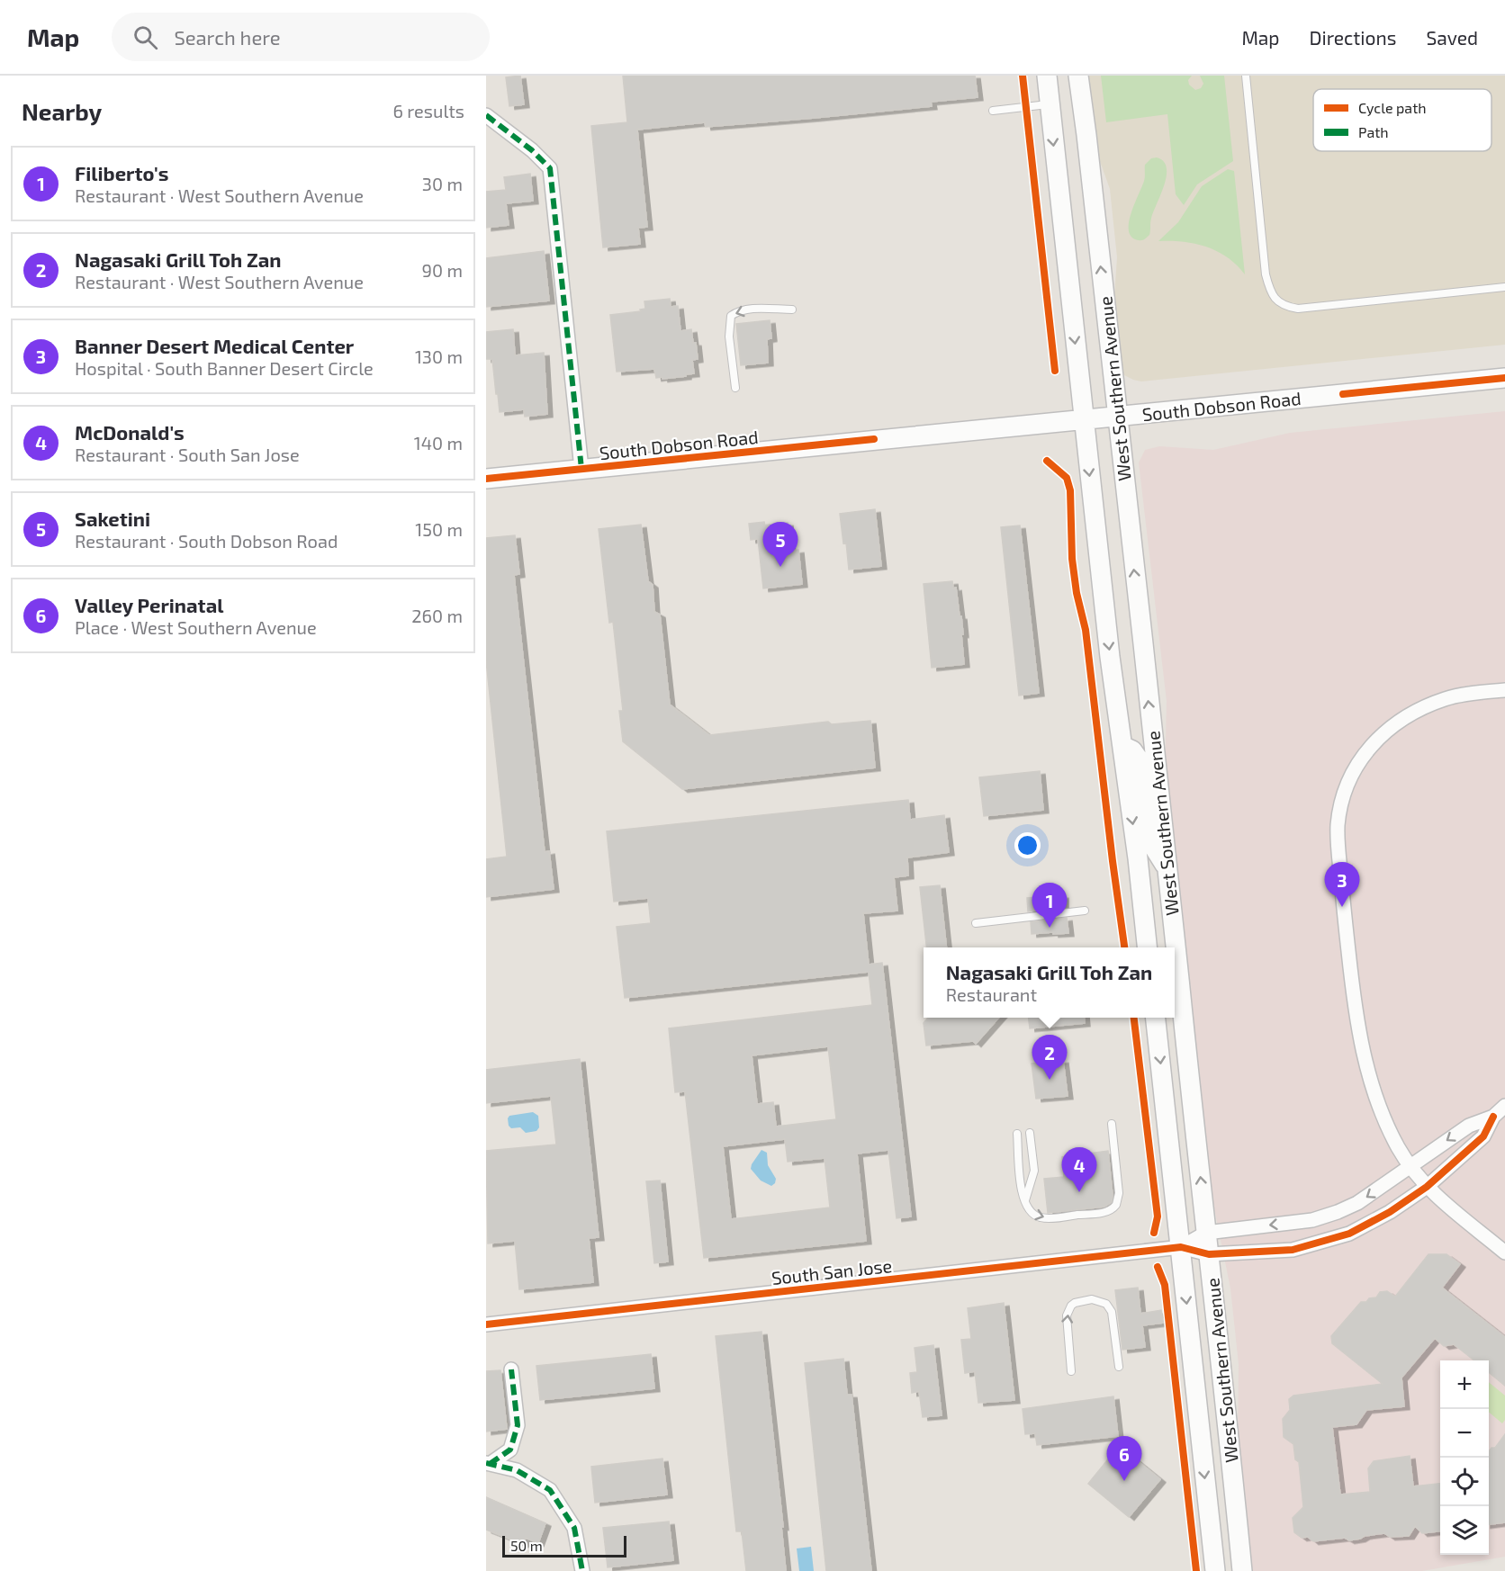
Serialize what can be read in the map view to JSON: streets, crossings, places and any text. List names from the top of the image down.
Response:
{
  "streets": {
    "main road": ["West Southern Avenue", "South Dobson Road"],
    "street": ["South San Jose"]
  },
  "crossings": [
    ["West Southern Avenue", "South Dobson Road"],
    ["West Southern Avenue", "South San Jose"]
  ],
  "legend": ["Cycle path", "Path"],
  "scale_bar": "50 m",
  "page": {
    "header": "Map",
    "search": "Search here",
    "nav": ["Map", "Directions", "Saved"],
    "heading": ["Nearby", "6 results"],
    "list": [
      {
        "mark": "1",
        "name": "Filiberto's",
        "note": "Restaurant · West Southern Avenue",
        "value": "30 m"
      },
      {
        "mark": "2",
        "name": "Nagasaki Grill Toh Zan",
        "note": "Restaurant · West Southern Avenue",
        "value": "90 m"
      },
      {
        "mark": "3",
        "name": "Banner Desert Medical Center",
        "note": "Hospital · South Banner Desert Circle",
        "value": "130 m"
      },
      {
        "mark": "4",
        "name": "McDonald's",
        "note": "Restaurant · South San Jose",
        "value": "140 m"
      },
      {
        "mark": "5",
        "name": "Saketini",
        "note": "Restaurant · South Dobson Road",
        "value": "150 m"
      },
      {
        "mark": "6",
        "name": "Valley Perinatal",
        "note": "Place · West Southern Avenue",
        "value": "260 m"
      }
    ],
    "pins": [
      "5",
      "3",
      "1",
      "2",
      "4",
      "6"
    ],
    "popup": ["Nagasaki Grill Toh Zan", "Restaurant"],
    "map_buttons": ["+", "−"],
    "scale": "50 m"
  }
}
